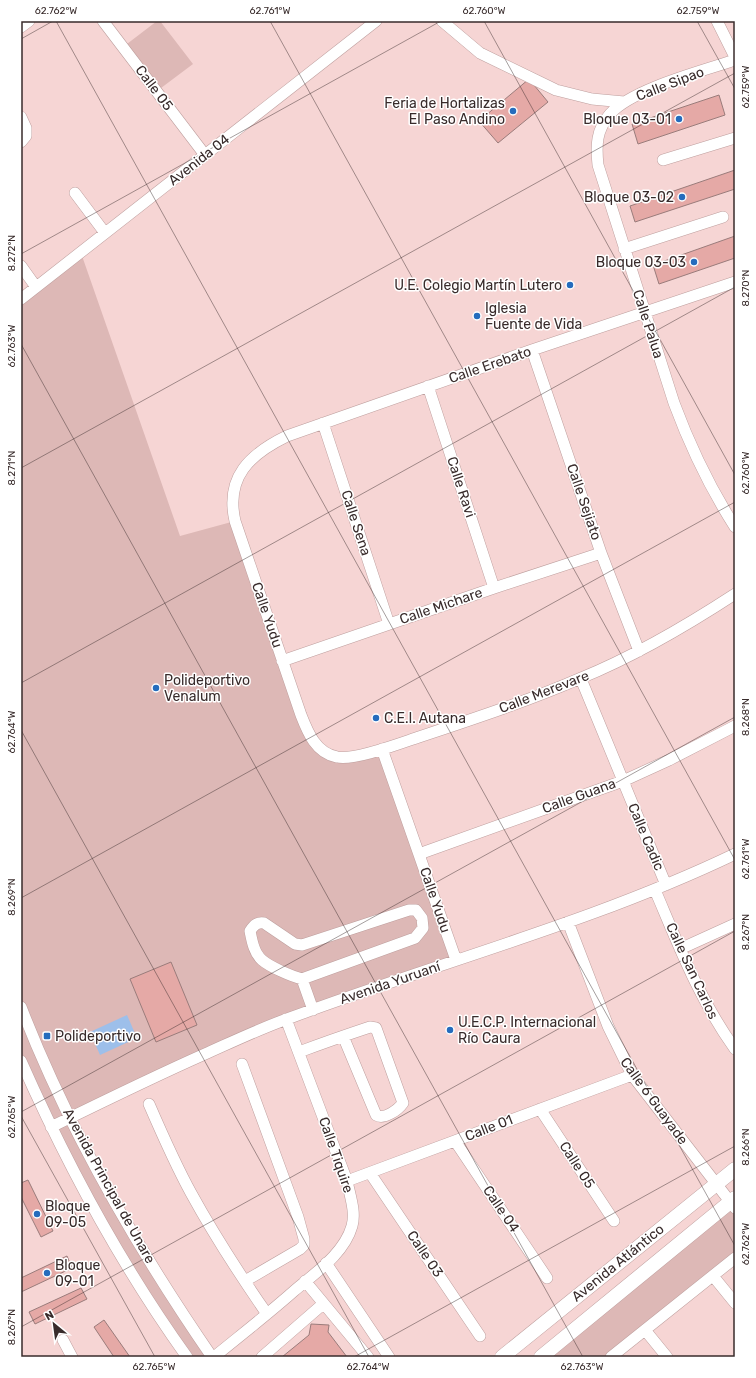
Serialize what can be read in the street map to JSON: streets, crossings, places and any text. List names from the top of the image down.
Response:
{
  "streets": {
    "main road": ["Avenida Atlántico"],
    "street": [
      "Calle Sipao",
      "Calle 05",
      "Avenida 04",
      "Calle Palua",
      "Calle Erebato",
      "Calle Ravi",
      "Calle Sejiato",
      "Calle Sena",
      "Calle Michare",
      "Calle Yudu",
      "Calle Merevare",
      "Calle Guana",
      "Calle Cadic",
      "Calle San Carlos",
      "Avenida Yuruaní",
      "Calle 6 Guayade",
      "Calle 01",
      "Calle Tiquire",
      "Avenida Principal de Unare",
      "Calle 04",
      "Calle 03"
    ]
  },
  "crossings": [
    ["Calle Sipao", "Calle Palua"],
    ["Calle 05", "Avenida 04"],
    ["Calle 05", "Calle 01"],
    ["Calle Palua", "Calle Erebato"],
    ["Calle Erebato", "Calle Ravi"],
    ["Calle Erebato", "Calle Sejiato"],
    ["Calle Erebato", "Calle Sena"],
    ["Calle Erebato", "Calle Yudu"],
    ["Calle Ravi", "Calle Michare"],
    ["Calle Sejiato", "Calle Michare"],
    ["Calle Sejiato", "Calle Merevare"],
    ["Calle Sena", "Calle Michare"],
    ["Calle Michare", "Calle Yudu"],
    ["Calle Yudu", "Calle Merevare"],
    ["Calle Yudu", "Calle Guana"],
    ["Calle Yudu", "Avenida Yuruaní"],
    ["Calle Merevare", "Calle Cadic"],
    ["Calle Guana", "Calle Cadic"],
    ["Calle Cadic", "Avenida Yuruaní"],
    ["Calle San Carlos", "Avenida Yuruaní"],
    ["Avenida Yuruaní", "Calle 6 Guayade"],
    ["Avenida Yuruaní", "Calle Tiquire"],
    ["Avenida Yuruaní", "Avenida Principal de Unare"],
    ["Calle 6 Guayade", "Calle 01"],
    ["Calle 6 Guayade", "Avenida Atlántico"],
    ["Calle 01", "Calle Tiquire"],
    ["Calle 01", "Calle 04"],
    ["Calle 01", "Calle 03"],
    ["Calle Tiquire", "Avenida Principal de Unare"]
  ],
  "places": {
    "other": [
      "Feria de Hortalizas El Paso Andino",
      "Bloque 03-01",
      "Bloque 03-02",
      "Bloque 03-03",
      "U.E. Colegio Martín Lutero",
      "Iglesia Fuente de Vida",
      "Polideportivo Venalum",
      "C.E.I. Autana",
      "U.E.C.P. Internacional Río Caura",
      "Bloque 09-05",
      "Bloque 09-01"
    ],
    "transit": ["Polideportivo"]
  },
  "north": "top left",
  "coordinates": [
    "62.762°W",
    "62.761°W",
    "62.760°W",
    "62.759°W",
    "8.272°N",
    "8.270°N",
    "62.763°W",
    "8.271°N",
    "8.268°N",
    "62.764°W",
    "8.269°N",
    "8.267°N",
    "62.765°W",
    "8.266°N"
  ]
}
